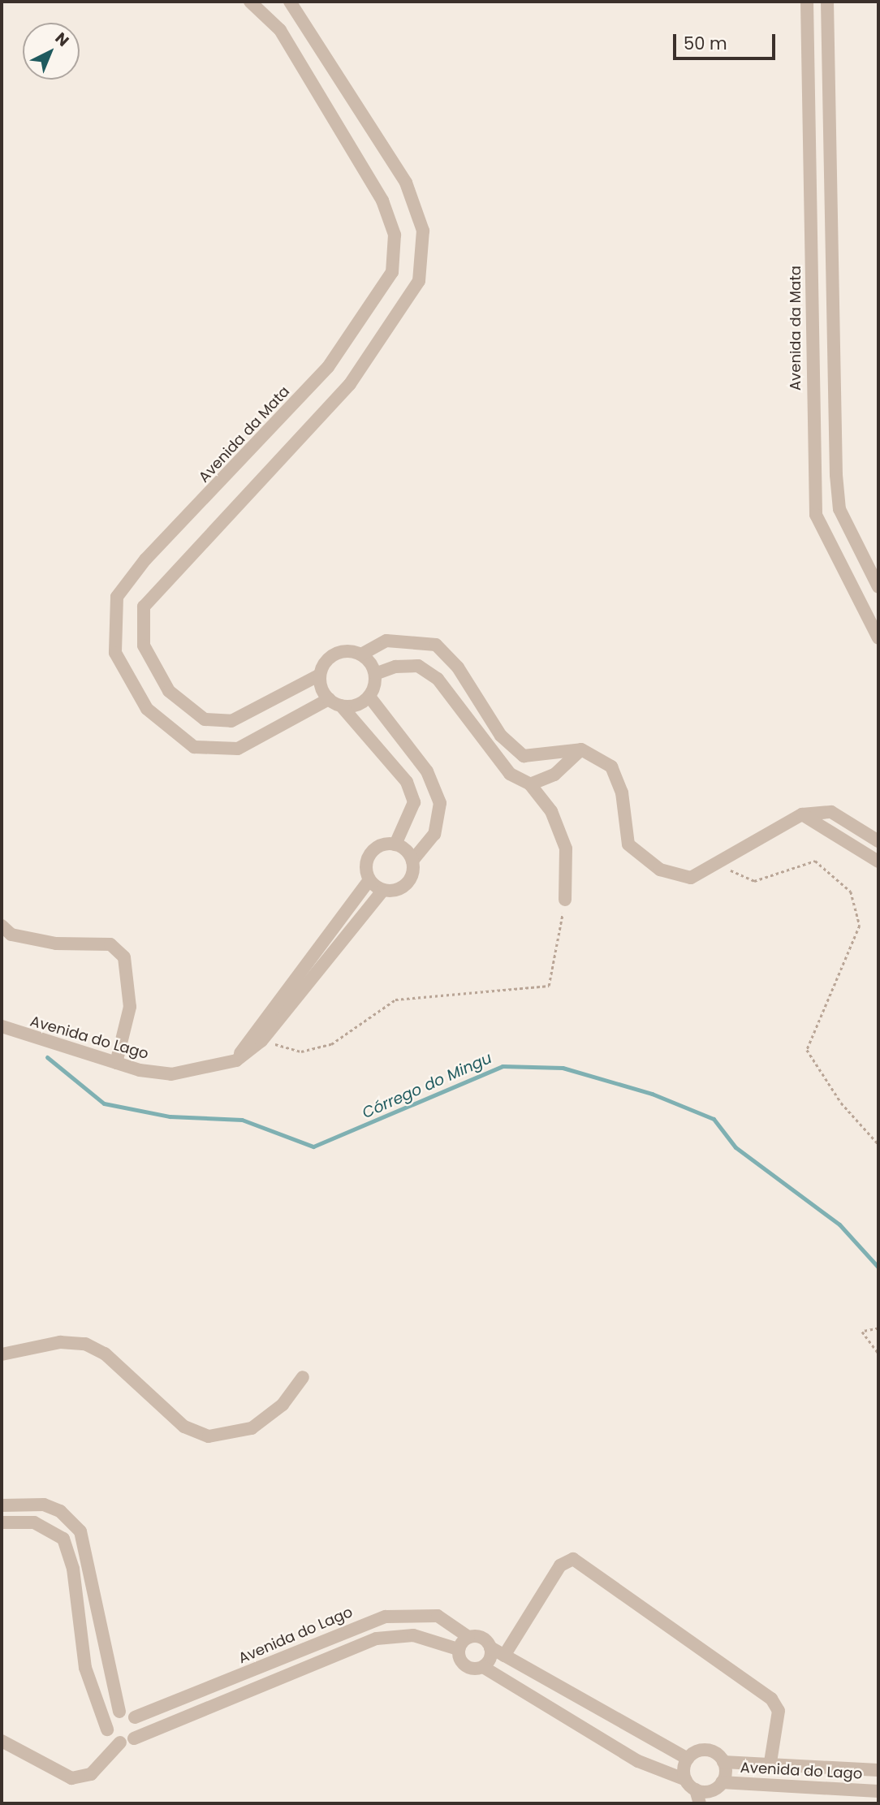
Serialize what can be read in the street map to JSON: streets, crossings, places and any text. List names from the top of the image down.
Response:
{
  "streets": {
    "street": ["Avenida da Mata", "Avenida do Lago"]
  },
  "water": ["Córrego do Mingu"],
  "scale_bar": "50 m",
  "north": "top right"
}
